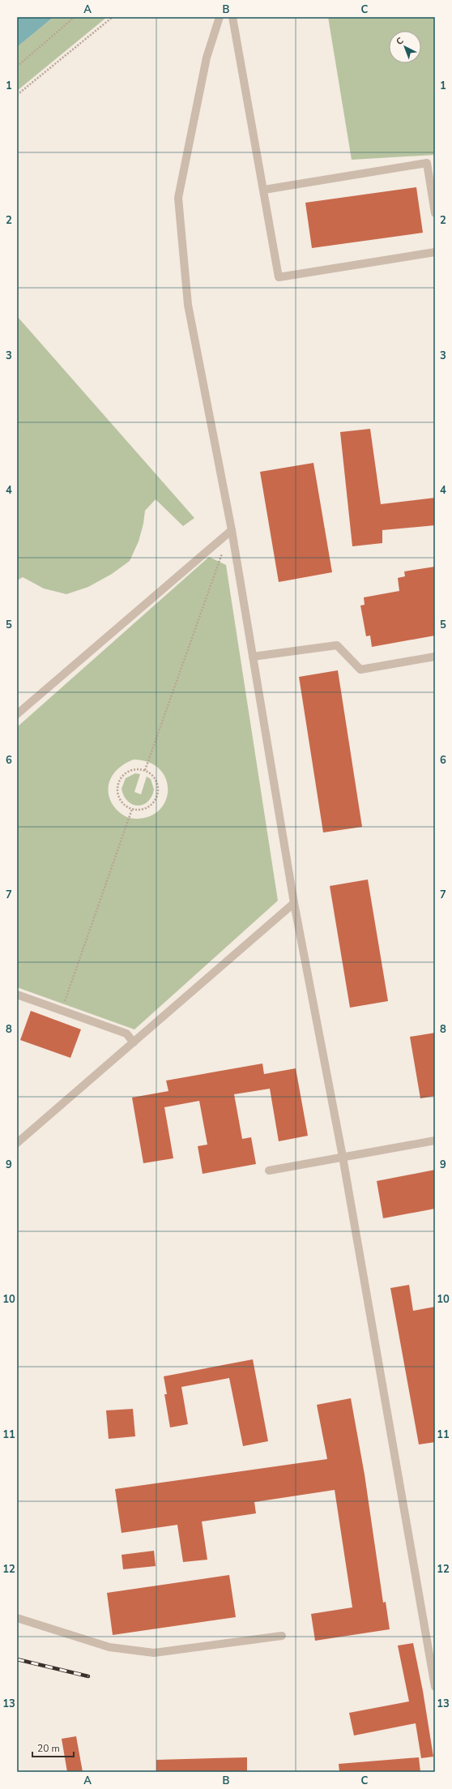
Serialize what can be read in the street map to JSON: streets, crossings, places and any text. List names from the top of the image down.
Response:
{
  "scale_bar": "20 m",
  "north": "top left",
  "grid": {
    "columns": ["A", "B", "C"],
    "rows": [
      "1",
      "2",
      "3",
      "4",
      "5",
      "6",
      "7",
      "8",
      "9",
      "10",
      "11",
      "12",
      "13"
    ]
  }
}
